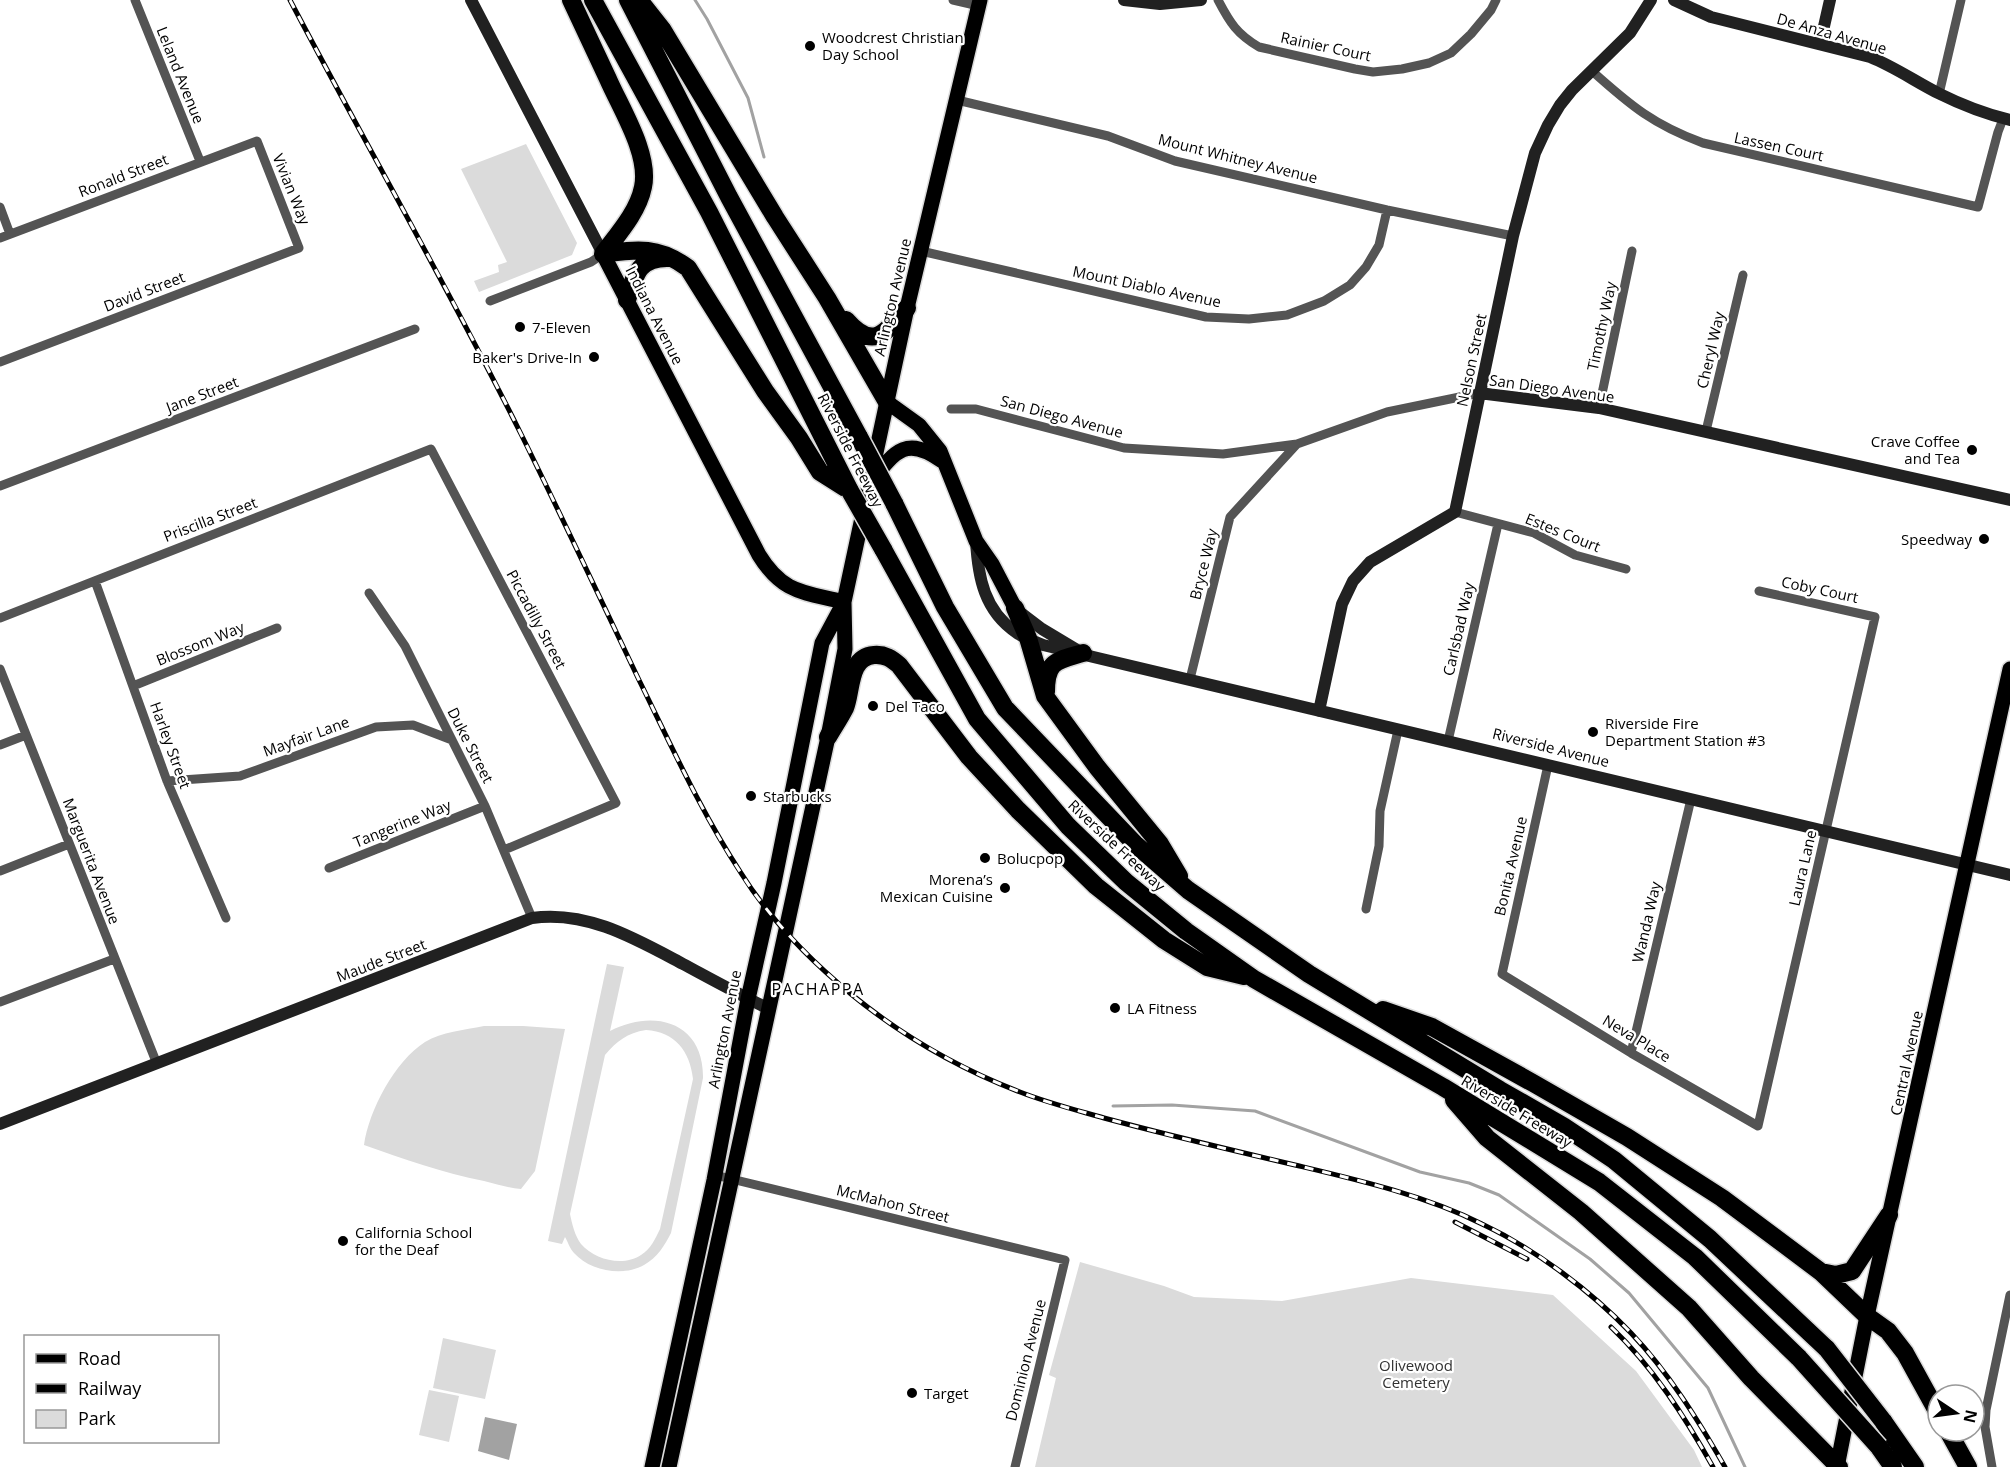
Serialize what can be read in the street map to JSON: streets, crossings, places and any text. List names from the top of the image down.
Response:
{
  "streets": {
    "highway": ["Riverside Freeway"],
    "main road": [
      "Arlington Avenue",
      "Indiana Avenue",
      "Riverside Avenue",
      "Central Avenue"
    ],
    "street": [
      "De Anza Avenue",
      "Rainier Court",
      "Leland Avenue",
      "Lassen Court",
      "Mount Whitney Avenue",
      "Ronald Street",
      "Vivian Way",
      "Mount Diablo Avenue",
      "David Street",
      "Timothy Way",
      "Cheryl Way",
      "Nelson Street",
      "San Diego Avenue",
      "Jane Street",
      "Priscilla Street",
      "Estes Court",
      "Bryce Way",
      "Coby Court",
      "Piccadilly Street",
      "Carlsbad Way",
      "Blossom Way",
      "Mayfair Lane",
      "Harley Street",
      "Duke Street",
      "Tangerine Way",
      "Marguerita Avenue",
      "Bonita Avenue",
      "Laura Lane",
      "Wanda Way",
      "Maude Street",
      "Neva Place",
      "McMahon Street",
      "Dominion Avenue"
    ]
  },
  "crossings": [
    ["De Anza Avenue", "Lassen Court"],
    ["Leland Avenue", "Ronald Street"],
    ["Lassen Court", "Nelson Street"],
    ["Mount Whitney Avenue", "Mount Diablo Avenue"],
    ["Mount Whitney Avenue", "Arlington Avenue"],
    ["Mount Whitney Avenue", "Nelson Street"],
    ["Ronald Street", "Vivian Way"],
    ["Vivian Way", "David Street"],
    ["Mount Diablo Avenue", "Arlington Avenue"],
    ["Arlington Avenue", "Indiana Avenue"],
    ["Arlington Avenue", "Riverside Avenue"],
    ["Arlington Avenue", "Maude Street"],
    ["Arlington Avenue", "McMahon Street"],
    ["Timothy Way", "San Diego Avenue"],
    ["Cheryl Way", "San Diego Avenue"],
    ["Nelson Street", "San Diego Avenue"],
    ["Nelson Street", "Estes Court"],
    ["San Diego Avenue", "Bryce Way"],
    ["Priscilla Street", "Piccadilly Street"],
    ["Priscilla Street", "Harley Street"],
    ["Estes Court", "Carlsbad Way"],
    ["Bryce Way", "Riverside Avenue"],
    ["Coby Court", "Laura Lane"],
    ["Piccadilly Street", "Duke Street"],
    ["Carlsbad Way", "Riverside Avenue"],
    ["Blossom Way", "Harley Street"],
    ["Mayfair Lane", "Harley Street"],
    ["Mayfair Lane", "Duke Street"],
    ["Duke Street", "Tangerine Way"],
    ["Duke Street", "Maude Street"],
    ["Riverside Avenue", "Bonita Avenue"],
    ["Riverside Avenue", "Laura Lane"],
    ["Riverside Avenue", "Wanda Way"],
    ["Riverside Avenue", "Central Avenue"],
    ["Marguerita Avenue", "Maude Street"],
    ["Bonita Avenue", "Neva Place"],
    ["Laura Lane", "Neva Place"],
    ["Wanda Way", "Neva Place"],
    ["McMahon Street", "Dominion Avenue"]
  ],
  "districts": ["PACHAPPA"],
  "parks": ["Olivewood Cemetery"],
  "places": [
    "Woodcrest Christian Day School",
    "7-Eleven",
    "Baker's Drive-In",
    "Crave Coffee and Tea",
    "Speedway",
    "Del Taco",
    "Riverside Fire Department Station #3",
    "Starbucks",
    "Bolucpop",
    "Morena’s Mexican Cuisine",
    "LA Fitness",
    "California School for the Deaf",
    "Target"
  ],
  "legend": ["Road", "Railway", "Park"],
  "north": "right"
}
